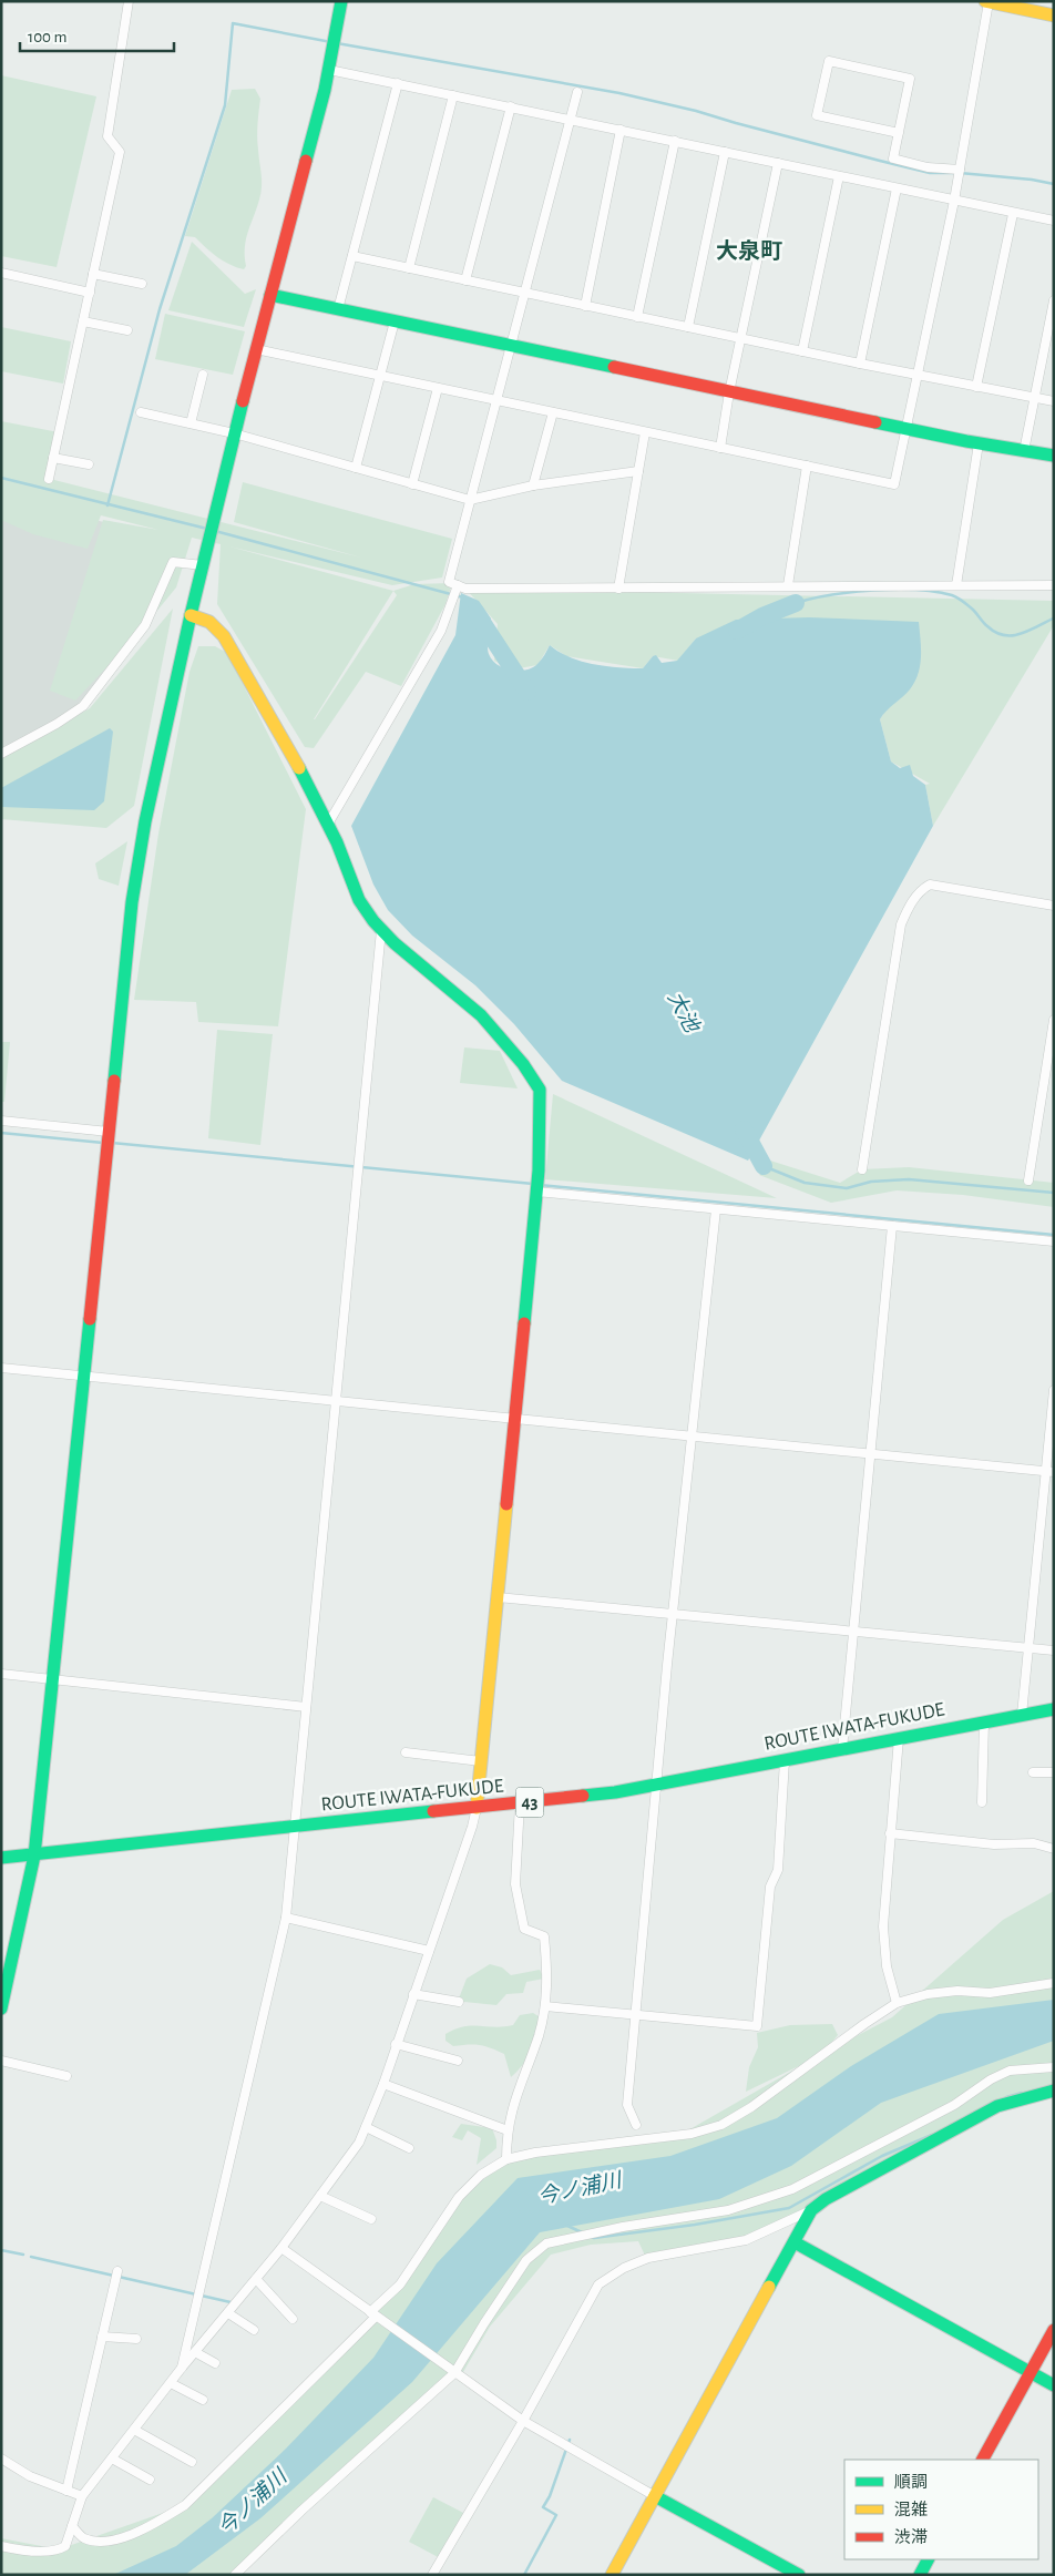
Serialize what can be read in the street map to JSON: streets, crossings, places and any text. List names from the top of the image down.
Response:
{
  "streets": {
    "street": ["ROUTE IWATA-FUKUDE", "43"]
  },
  "districts": ["大泉町"],
  "water": ["大池", "今ノ浦川"],
  "legend": ["順調", "混雑", "渋滞"],
  "scale_bar": "100 m"
}
